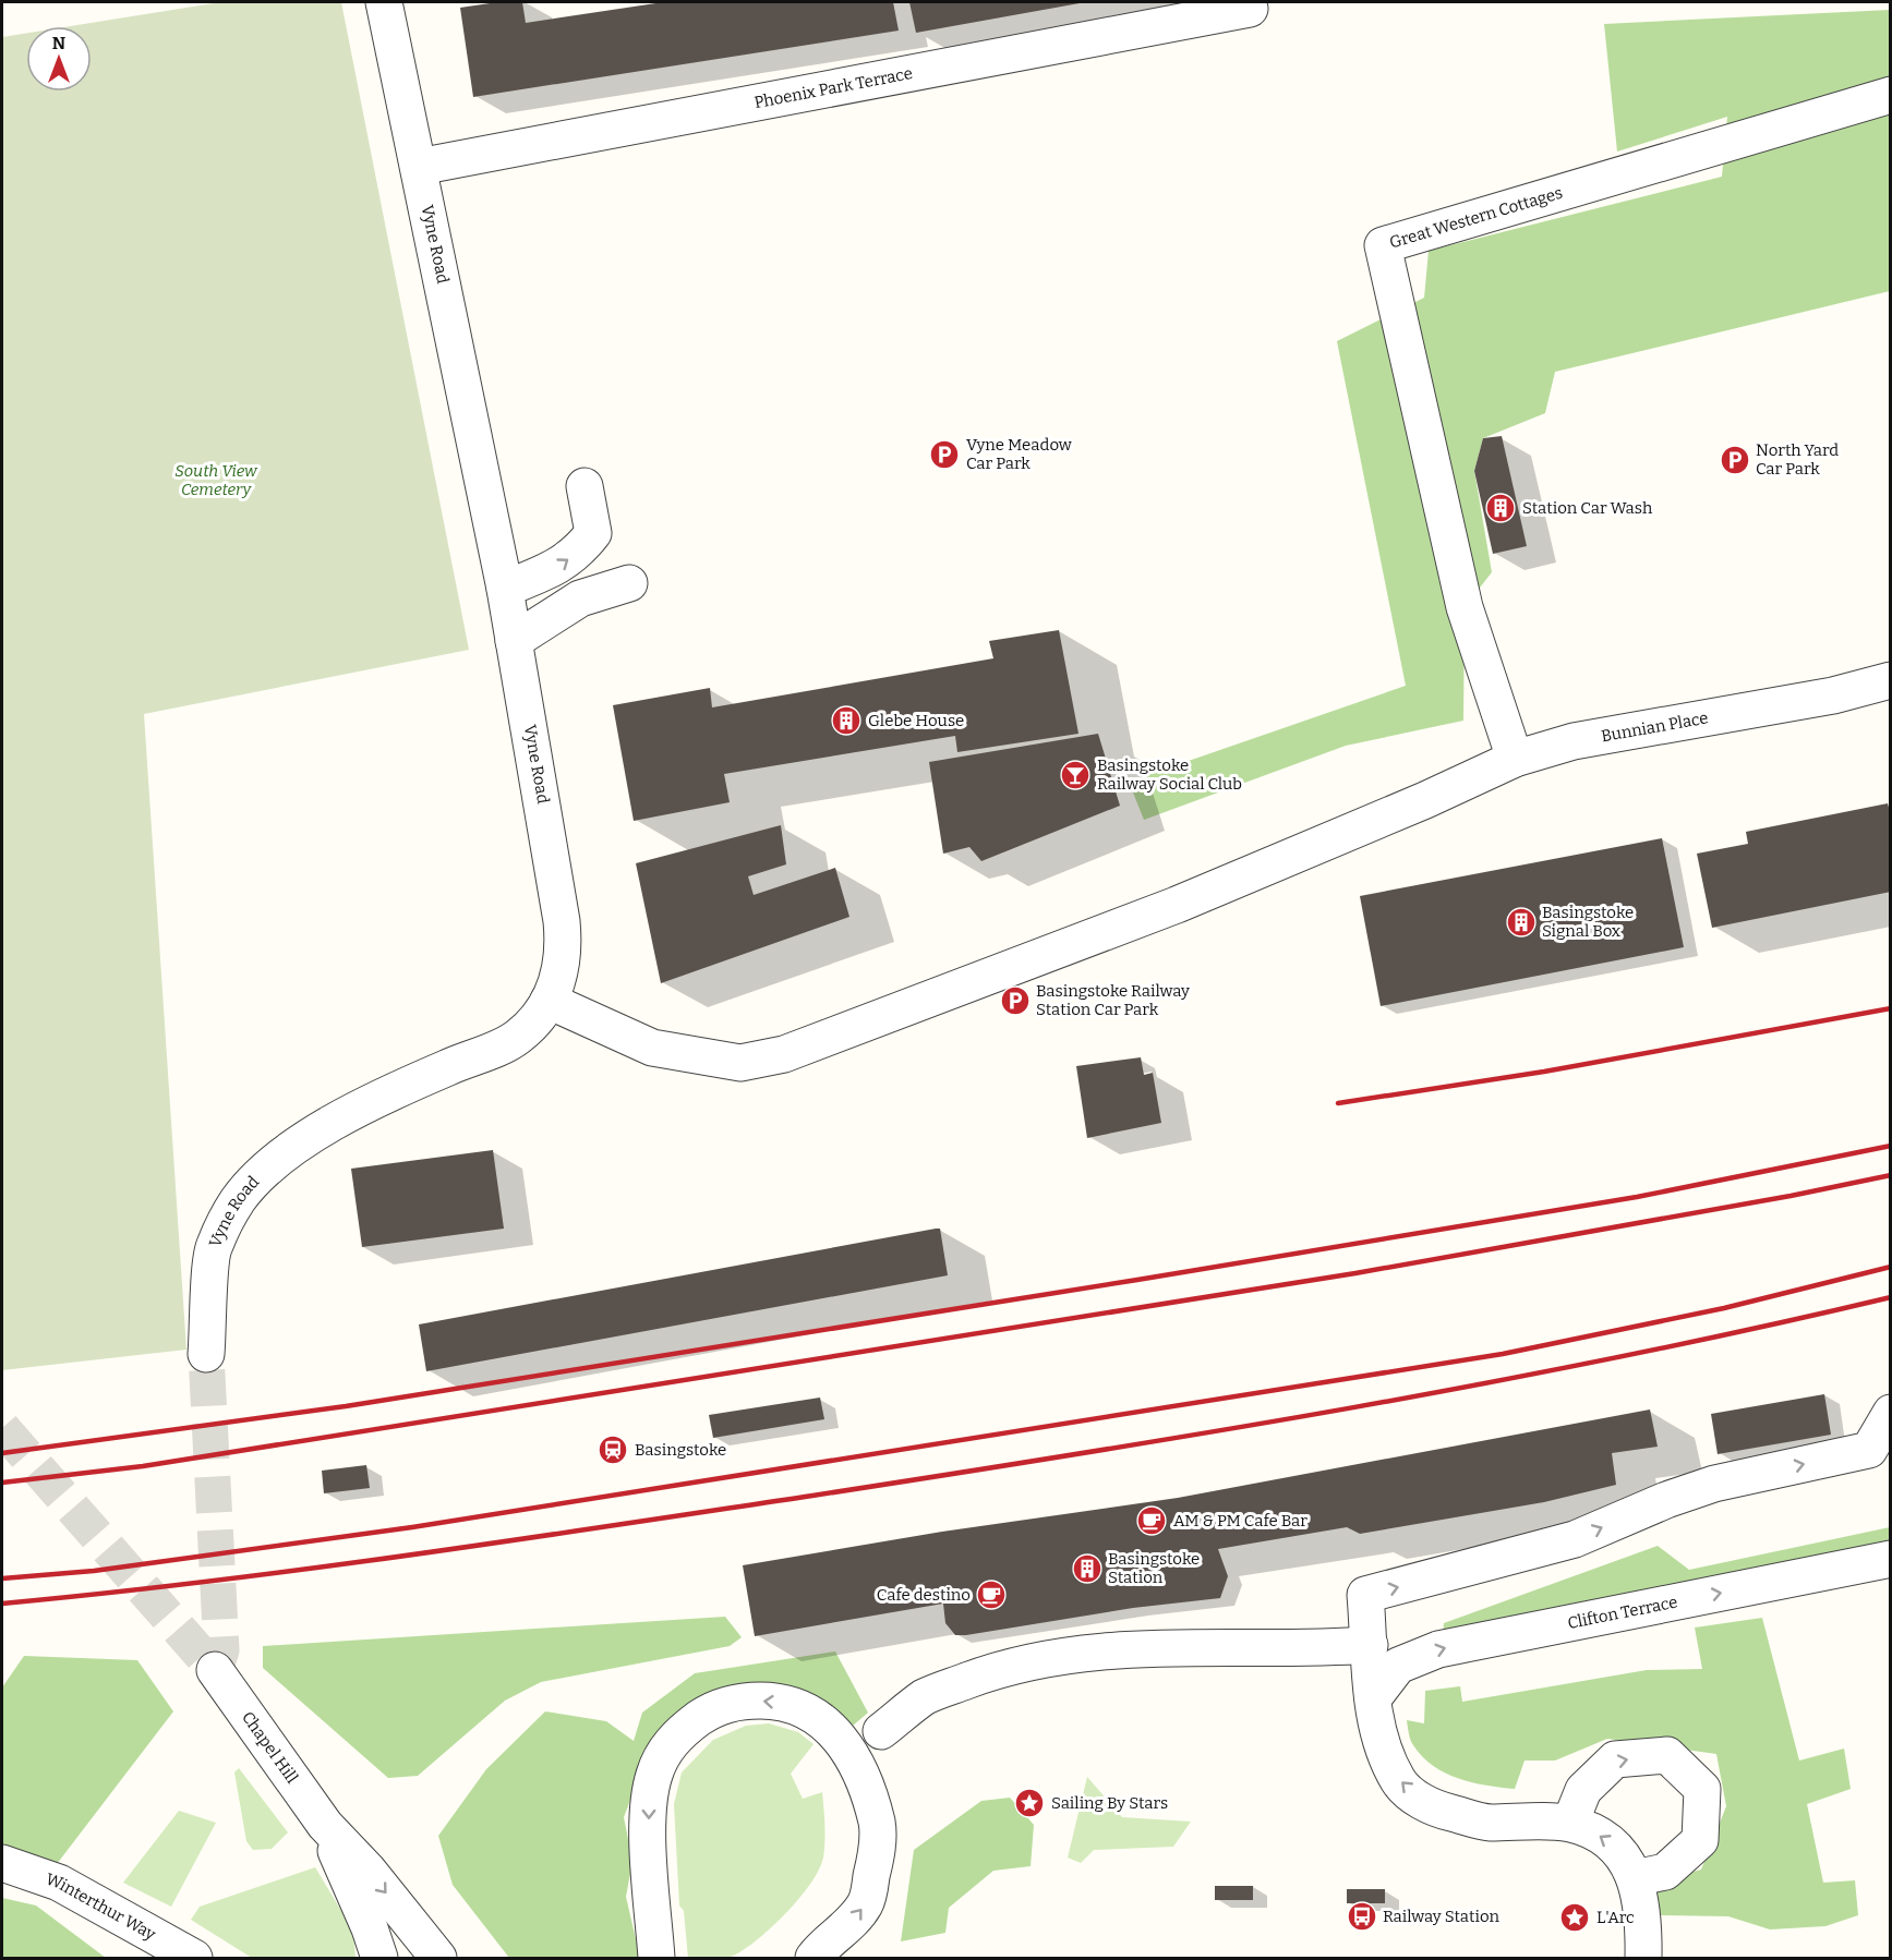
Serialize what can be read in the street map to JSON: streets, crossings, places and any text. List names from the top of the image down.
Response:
{
  "streets": {
    "street": [
      "Phoenix Park Terrace",
      "Great Western Cottages",
      "Vyne Road",
      "Bunnian Place",
      "Clifton Terrace",
      "Chapel Hill",
      "Winterthur Way"
    ]
  },
  "crossings": [
    ["Phoenix Park Terrace", "Vyne Road"],
    ["Great Western Cottages", "Bunnian Place"],
    ["Vyne Road", "Bunnian Place"]
  ],
  "parks": ["South View Cemetery"],
  "places": {
    "parking": ["Vyne Meadow Car Park", "North Yard Car Park", "Basingstoke Railway Station Car Park"],
    "building": [
      "Station Car Wash",
      "Glebe House",
      "Basingstoke Signal Box",
      "Basingstoke Station"
    ],
    "bar": ["Basingstoke Railway Social Club"],
    "station": ["Basingstoke"],
    "cafe": ["AM & PM Cafe Bar", "Cafe destino"],
    "place": ["Sailing By Stars", "L'Arc"],
    "bus stop": ["Railway Station"]
  },
  "north": "top"
}
